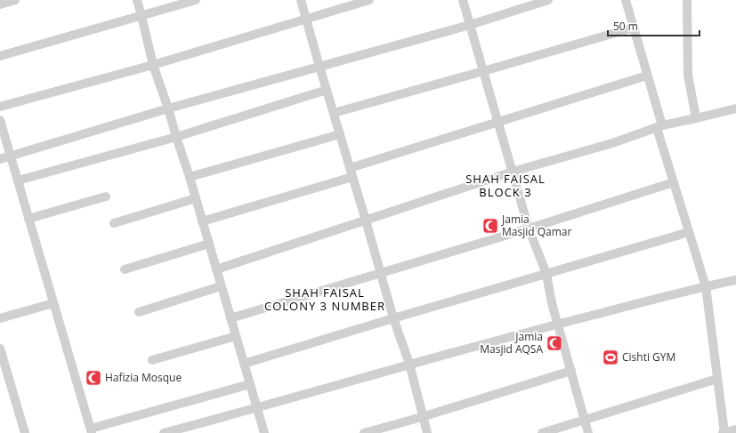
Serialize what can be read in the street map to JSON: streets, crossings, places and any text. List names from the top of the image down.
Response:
{
  "districts": ["SHAH FAISAL BLOCK 3", "SHAH FAISAL COLONY 3 NUMBER"],
  "places": {
    "mosque": ["Jamia Masjid Qamar", "Jamia Masjid AQSA", "Hafizia Mosque"],
    "sports": ["Cishti GYM"]
  },
  "scale_bar": "50 m"
}
